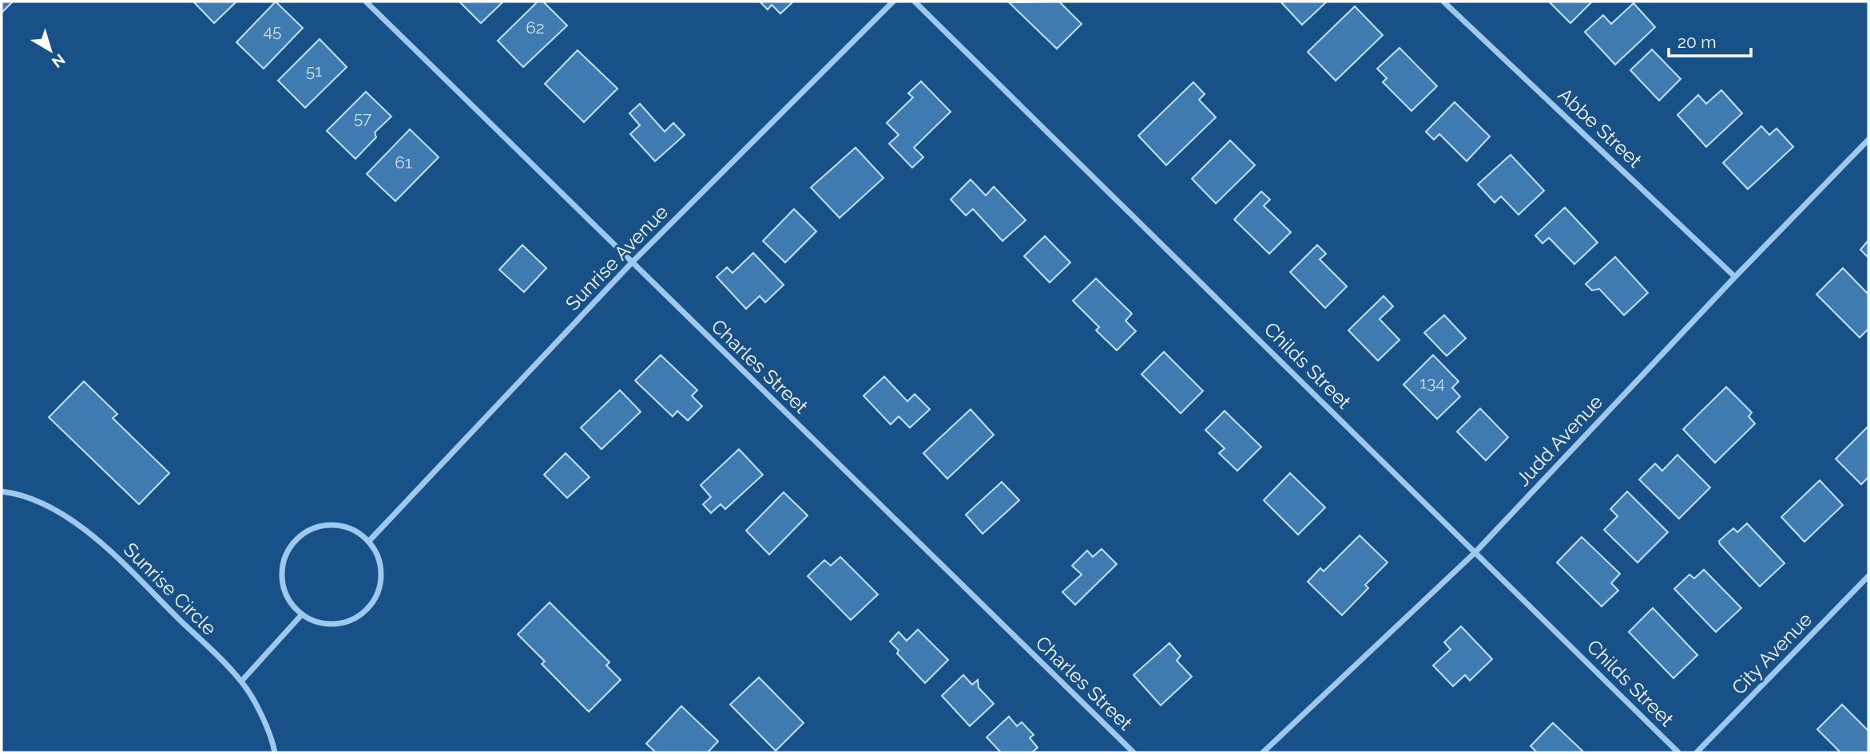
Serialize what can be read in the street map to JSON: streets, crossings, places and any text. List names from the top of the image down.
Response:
{
  "streets": {
    "street": [
      "Abbe Street",
      "Sunrise Avenue",
      "Childs Street",
      "Charles Street",
      "Judd Avenue",
      "Sunrise Circle",
      "City Avenue"
    ]
  },
  "crossings": [
    ["Abbe Street", "Judd Avenue"],
    ["Sunrise Avenue", "Charles Street"],
    ["Childs Street", "Judd Avenue"]
  ],
  "house_numbers": [
    "62",
    "45",
    "51",
    "57",
    "61",
    "134"
  ],
  "scale_bar": "20 m",
  "north": "bottom right"
}
